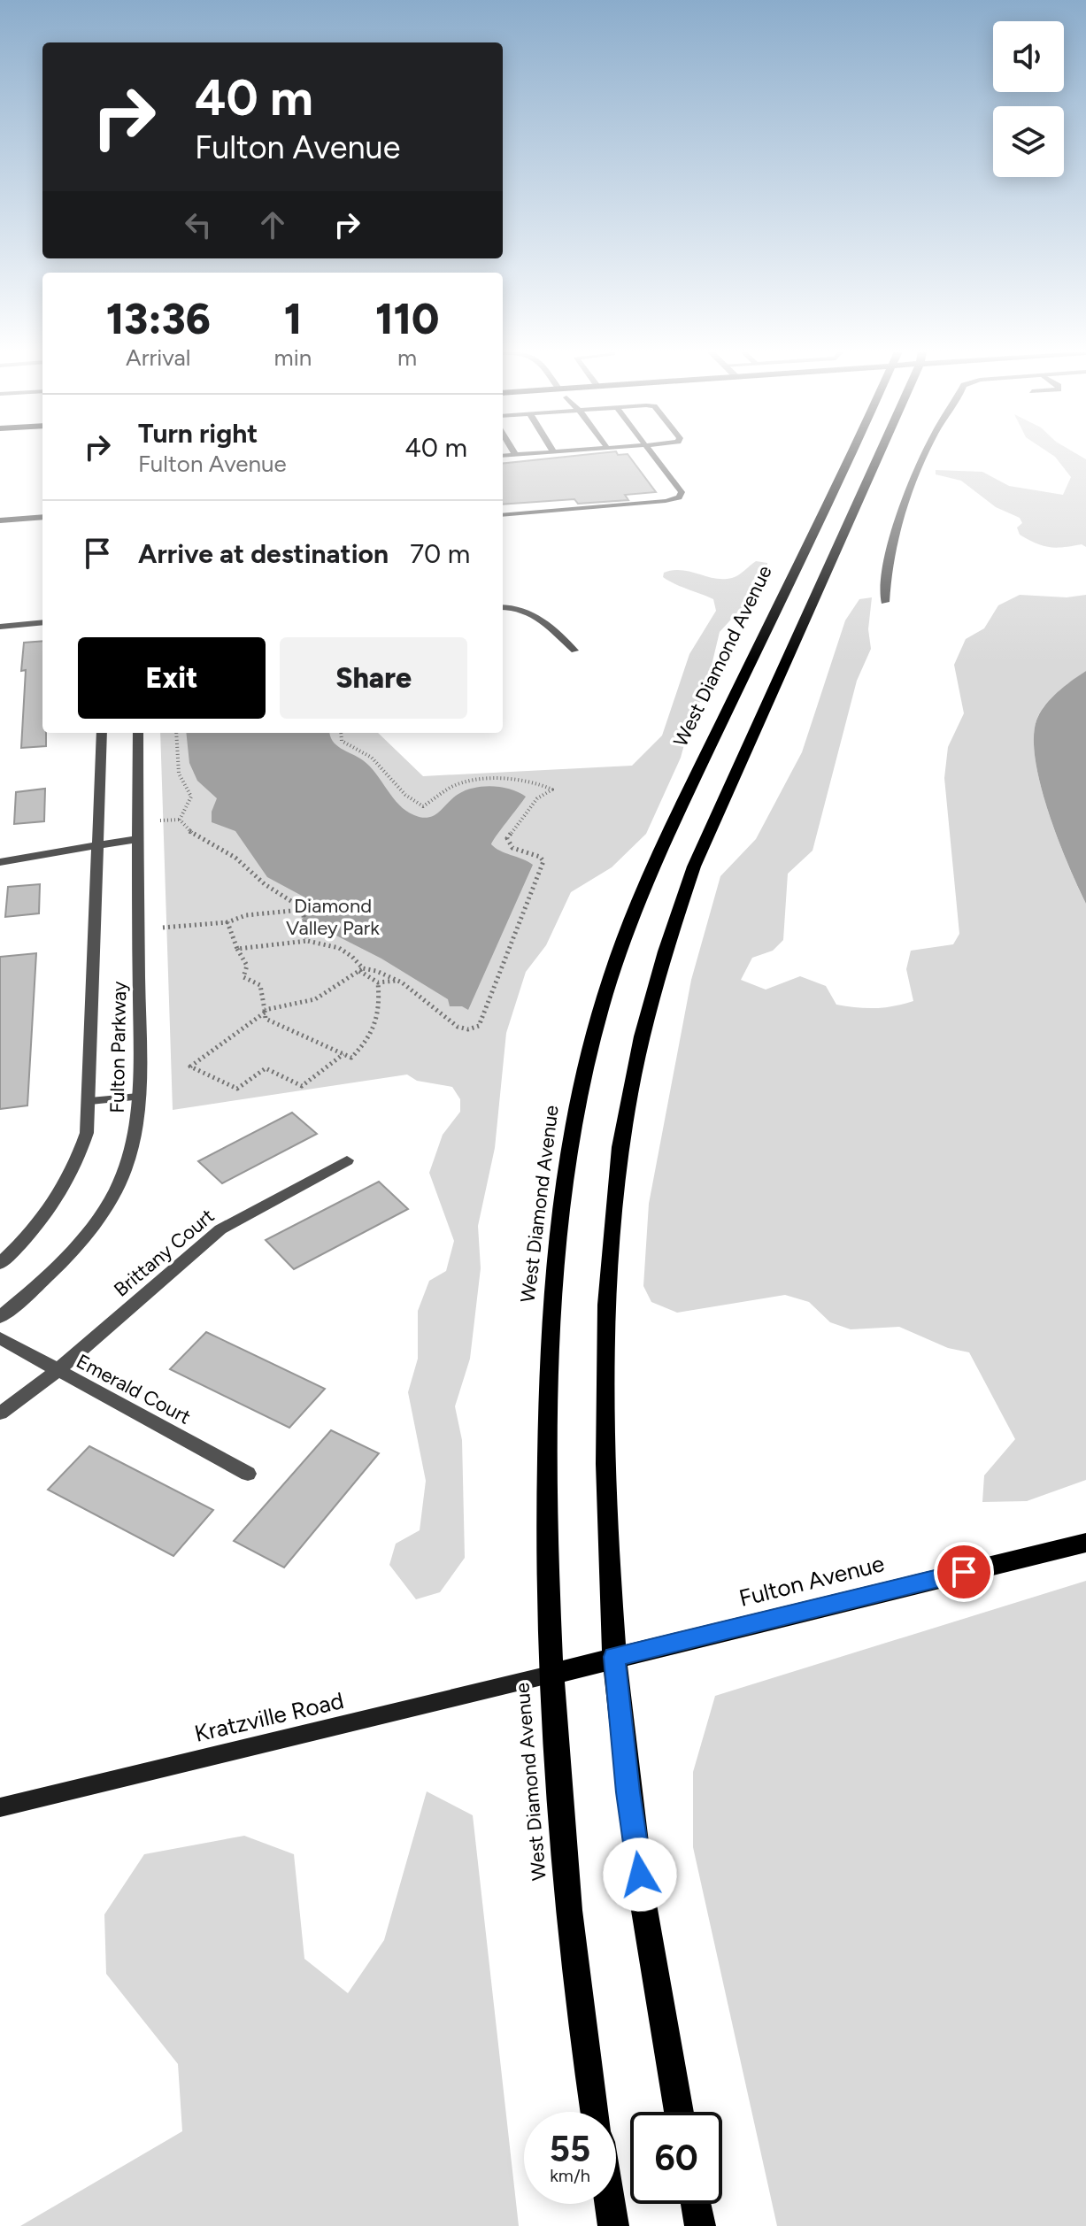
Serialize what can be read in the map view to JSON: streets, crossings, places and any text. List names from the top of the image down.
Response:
{
  "streets": {
    "main road": ["West Diamond Avenue", "Fulton Avenue", "Kratzville Road"],
    "street": ["Fulton Parkway", "Brittany Court", "Emerald Court"]
  },
  "crossings": [
    ["West Diamond Avenue", "Fulton Avenue"],
    ["West Diamond Avenue", "Kratzville Road"],
    ["Brittany Court", "Emerald Court"],
    ["Fulton Avenue", "Kratzville Road"]
  ],
  "parks": ["Diamond Valley Park"],
  "page": {
    "turn": ["40 m", "Fulton Avenue"],
    "eta": [
      "13:36",
      "Arrival",
      "1",
      "min",
      "110",
      "m"
    ],
    "list": [
      {
        "name": "Turn right",
        "note": "Fulton Avenue",
        "value": "40 m"
      },
      {
        "name": "Arrive at destination",
        "value": "70 m"
      }
    ],
    "buttons": ["Exit", "Share"],
    "speed": "55 km/h",
    "limit": "60"
  }
}
